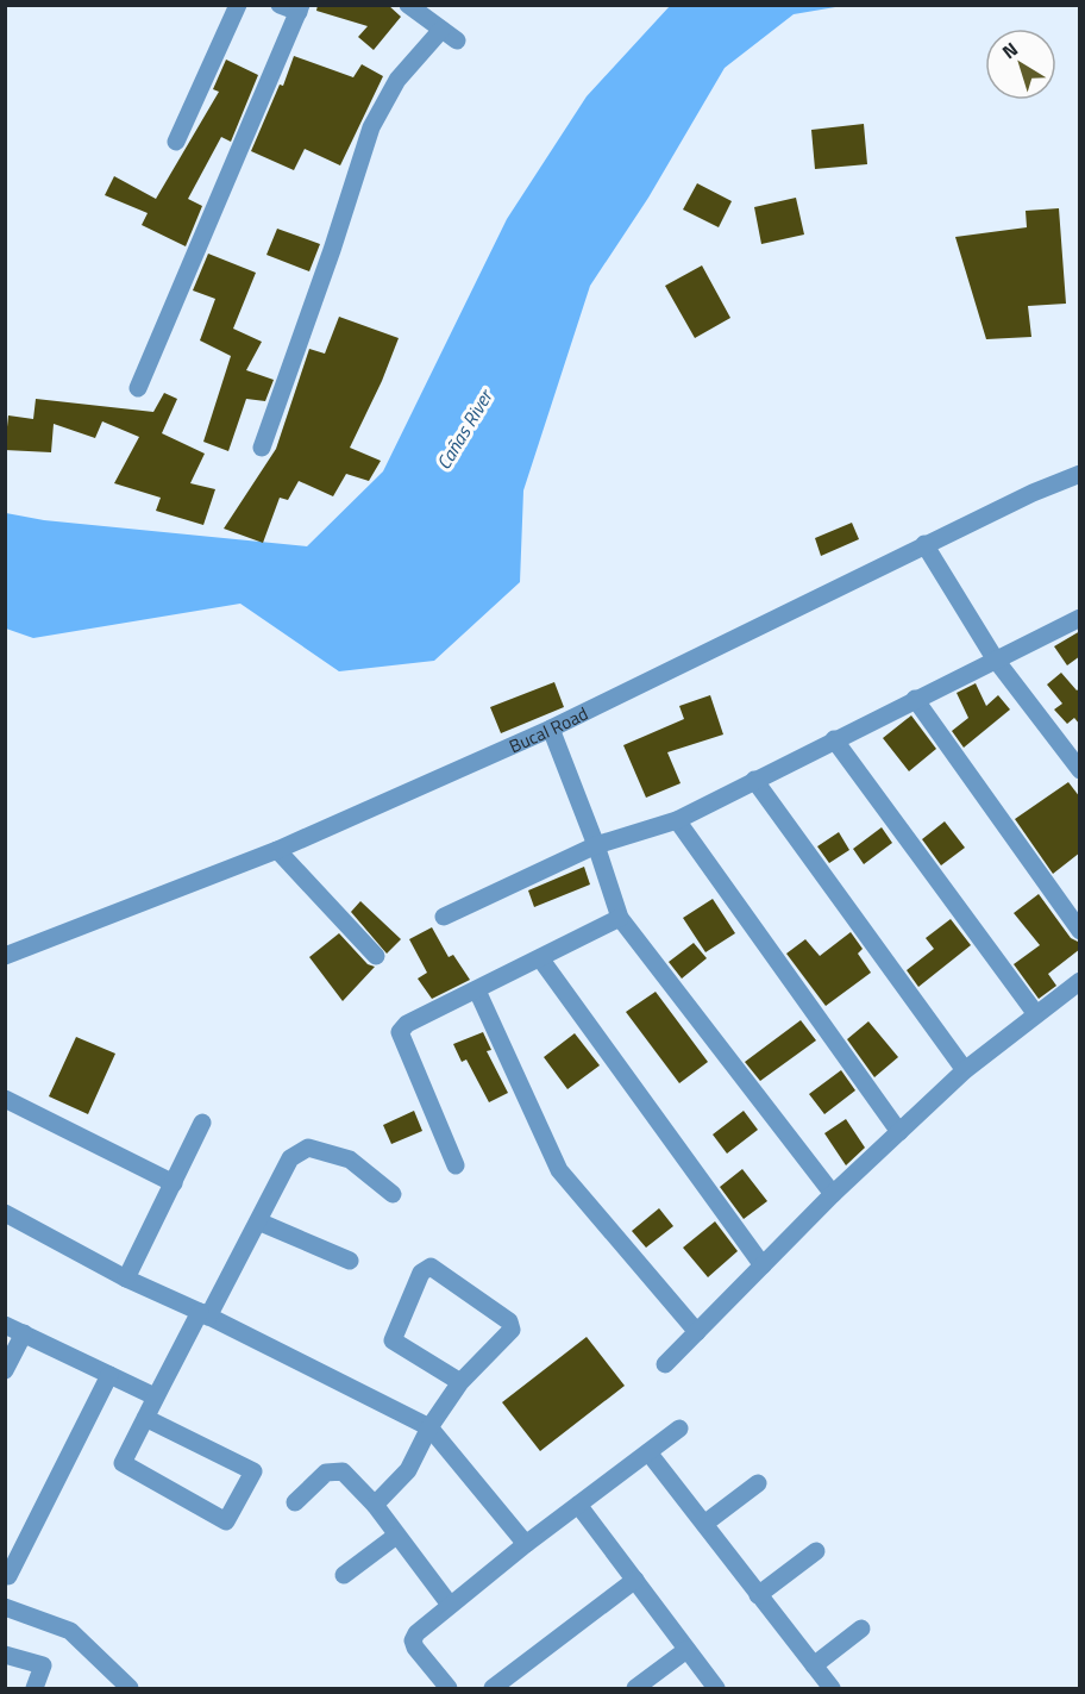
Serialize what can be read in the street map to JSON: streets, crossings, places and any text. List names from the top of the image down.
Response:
{
  "streets": {
    "street": ["Bucal Road"]
  },
  "water": ["Cañas River"],
  "north": "top left"
}
